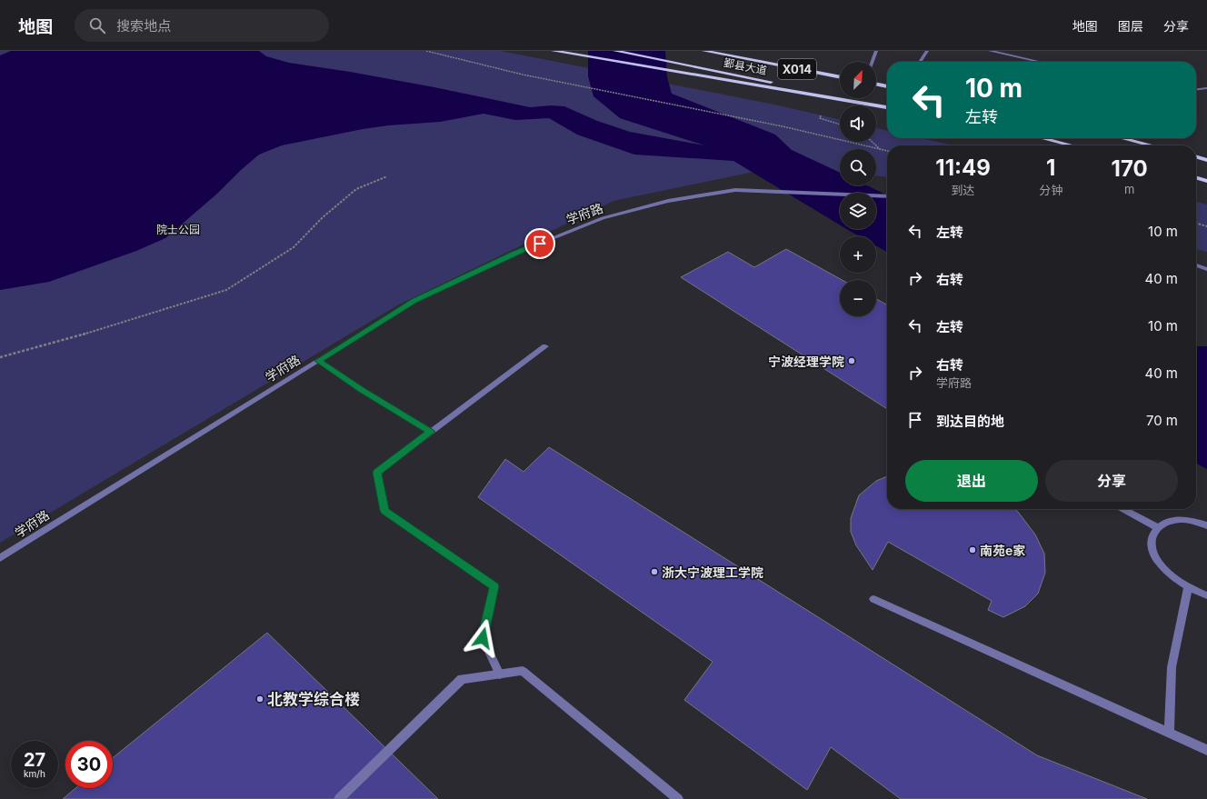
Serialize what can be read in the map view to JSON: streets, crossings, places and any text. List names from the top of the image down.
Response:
{
  "streets": {
    "main road": ["鄞县大道", "X014"],
    "street": ["学府路"]
  },
  "parks": ["院士公园"],
  "places": [
    "宁波经理学院",
    "南苑e家",
    "浙大宁波理工学院",
    "北教学综合楼"
  ],
  "north": "top right",
  "page": {
    "header": "地图",
    "search": "搜索地点",
    "nav": ["地图", "图层", "分享"],
    "map_buttons": ["+", "−"],
    "turn": ["10 m", "左转"],
    "eta": [
      "11:49",
      "到达",
      "1",
      "分钟",
      "170",
      "m"
    ],
    "list": [
      {
        "name": "左转",
        "value": "10 m"
      },
      {
        "name": "右转",
        "value": "40 m"
      },
      {
        "name": "左转",
        "value": "10 m"
      },
      {
        "name": "右转",
        "note": "学府路",
        "value": "40 m"
      },
      {
        "name": "到达目的地",
        "value": "70 m"
      }
    ],
    "buttons": ["退出", "分享"],
    "speed": "27 km/h",
    "limit": "30"
  }
}
